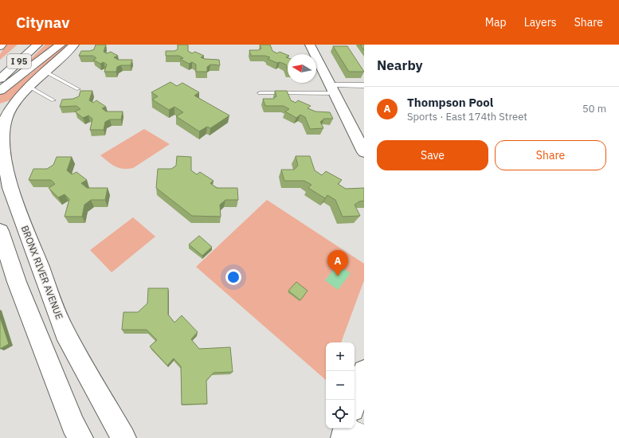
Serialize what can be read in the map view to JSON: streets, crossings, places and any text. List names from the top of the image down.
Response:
{
  "streets": {
    "main road": ["I 95", "BRONX RIVER AVENUE"]
  },
  "north": "left",
  "page": {
    "header": "Citynav",
    "nav": ["Map", "Layers", "Share"],
    "heading": "Nearby",
    "list": [
      {
        "mark": "A",
        "name": "Thompson Pool",
        "note": "Sports · East 174th Street",
        "value": "50 m"
      }
    ],
    "buttons": ["Save", "Share"],
    "pins": "A",
    "map_buttons": ["+", "−"]
  }
}
